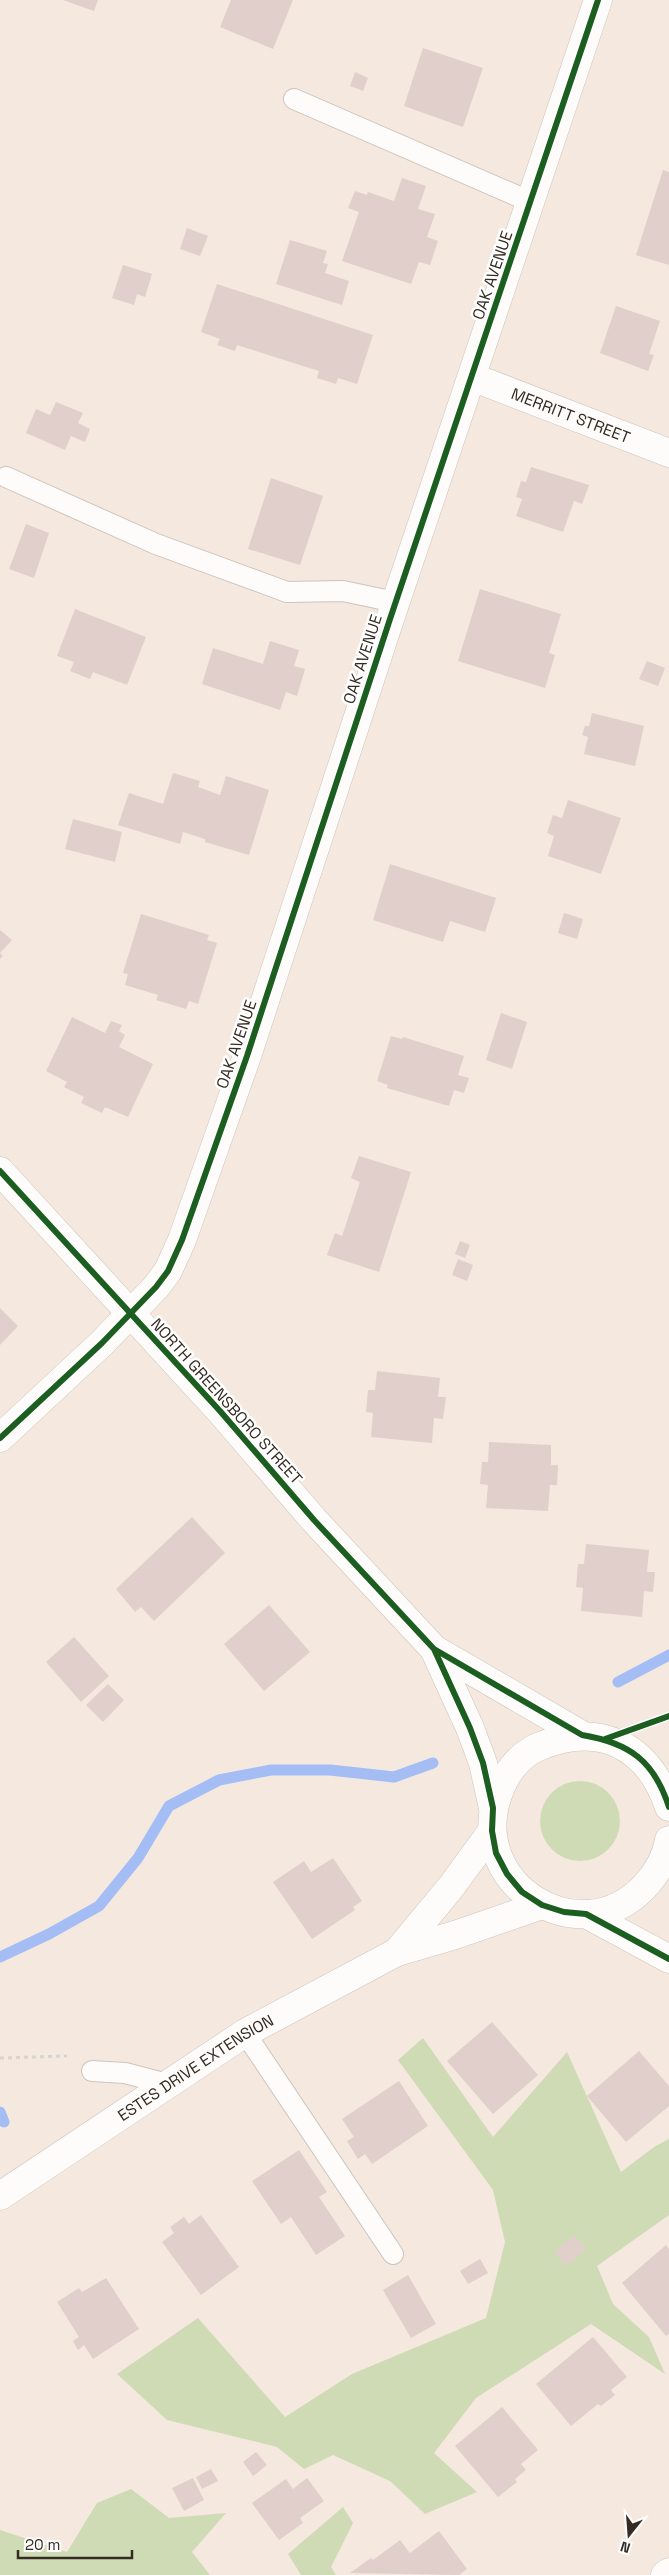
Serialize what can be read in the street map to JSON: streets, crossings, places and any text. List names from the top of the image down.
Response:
{
  "streets": {
    "main road": [
      "OAK AVENUE",
      "MERRITT STREET",
      "NORTH GREENSBORO STREET",
      "ESTES DRIVE EXTENSION"
    ]
  },
  "crossings": [
    ["OAK AVENUE", "MERRITT STREET"],
    ["OAK AVENUE", "NORTH GREENSBORO STREET"],
    ["NORTH GREENSBORO STREET", "ESTES DRIVE EXTENSION"]
  ],
  "scale_bar": "20 m",
  "north": "bottom"
}
